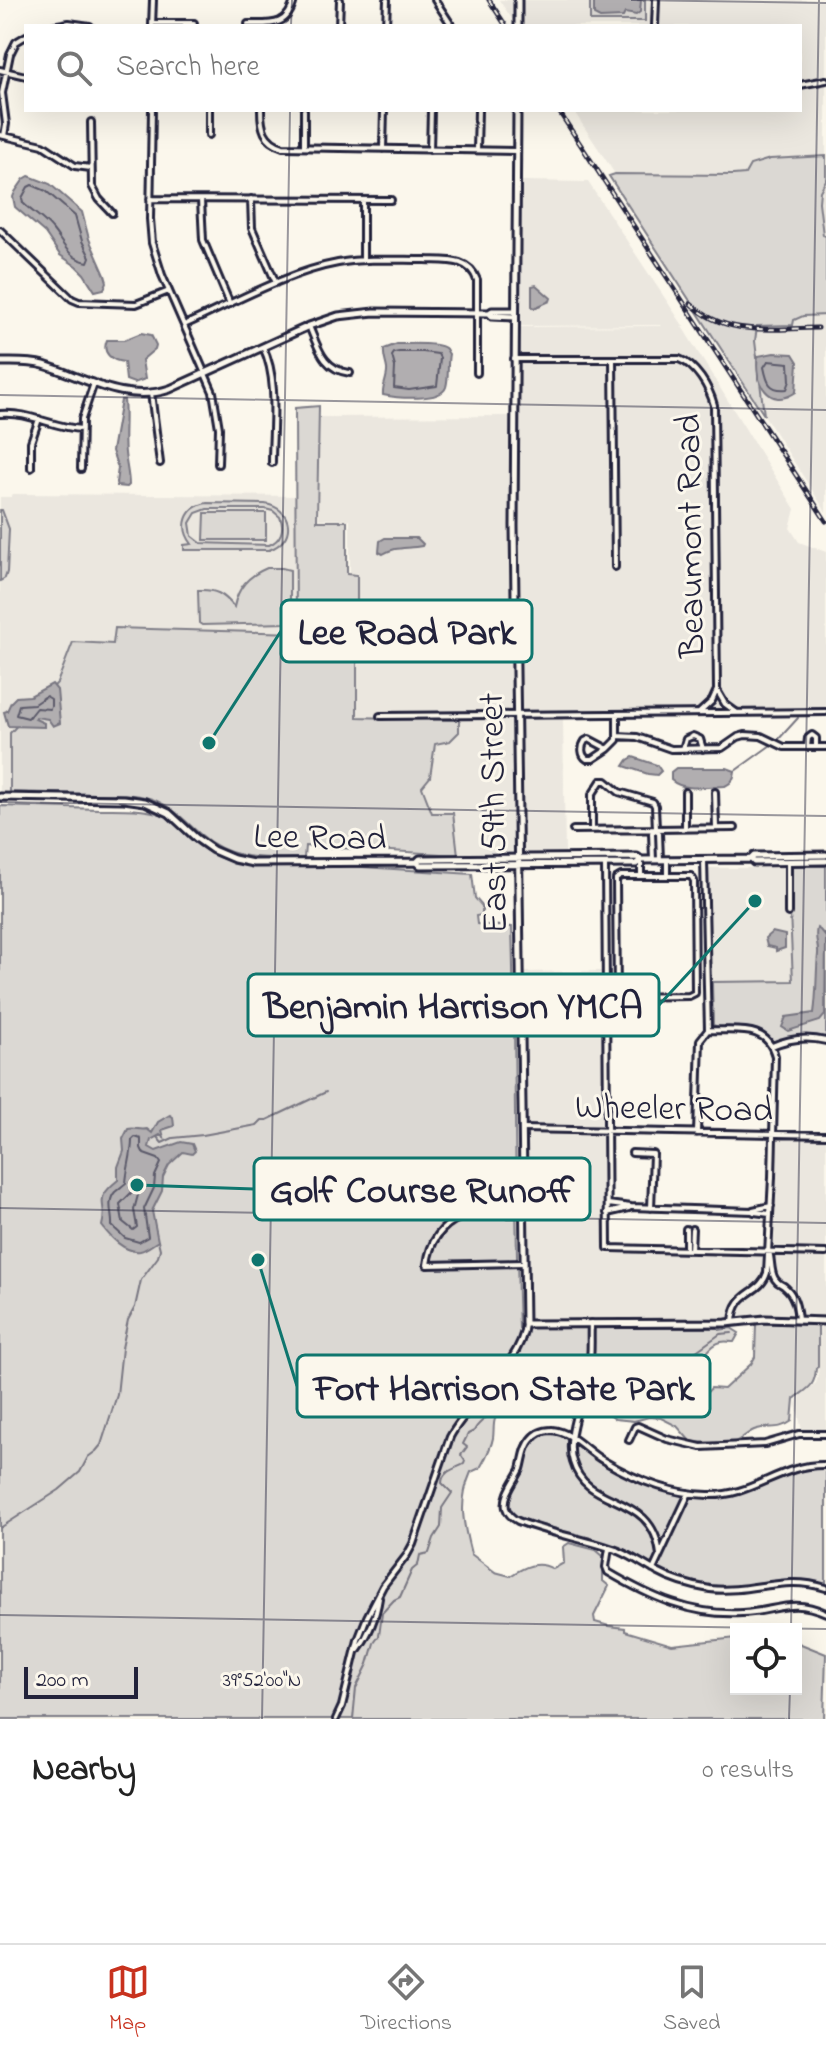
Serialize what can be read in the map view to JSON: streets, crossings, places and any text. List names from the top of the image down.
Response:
{
  "streets": {
    "street": [
      "Beaumont Road",
      "East 59th Street",
      "Lee Road",
      "Wheeler Road"
    ]
  },
  "crossings": [
    ["East 59th Street", "Lee Road"],
    ["East 59th Street", "Wheeler Road"]
  ],
  "places": [
    "Lee Road Park",
    "Benjamin Harrison YMCA",
    "Golf Course Runoff",
    "Fort Harrison State Park"
  ],
  "scale_bar": "200 m",
  "page": {
    "search": "Search here",
    "scale": "200 m",
    "heading": ["Nearby", "0 results"],
    "nav": ["Map", "Directions", "Saved"]
  },
  "coordinates": ["39°52'00\"N"]
}
